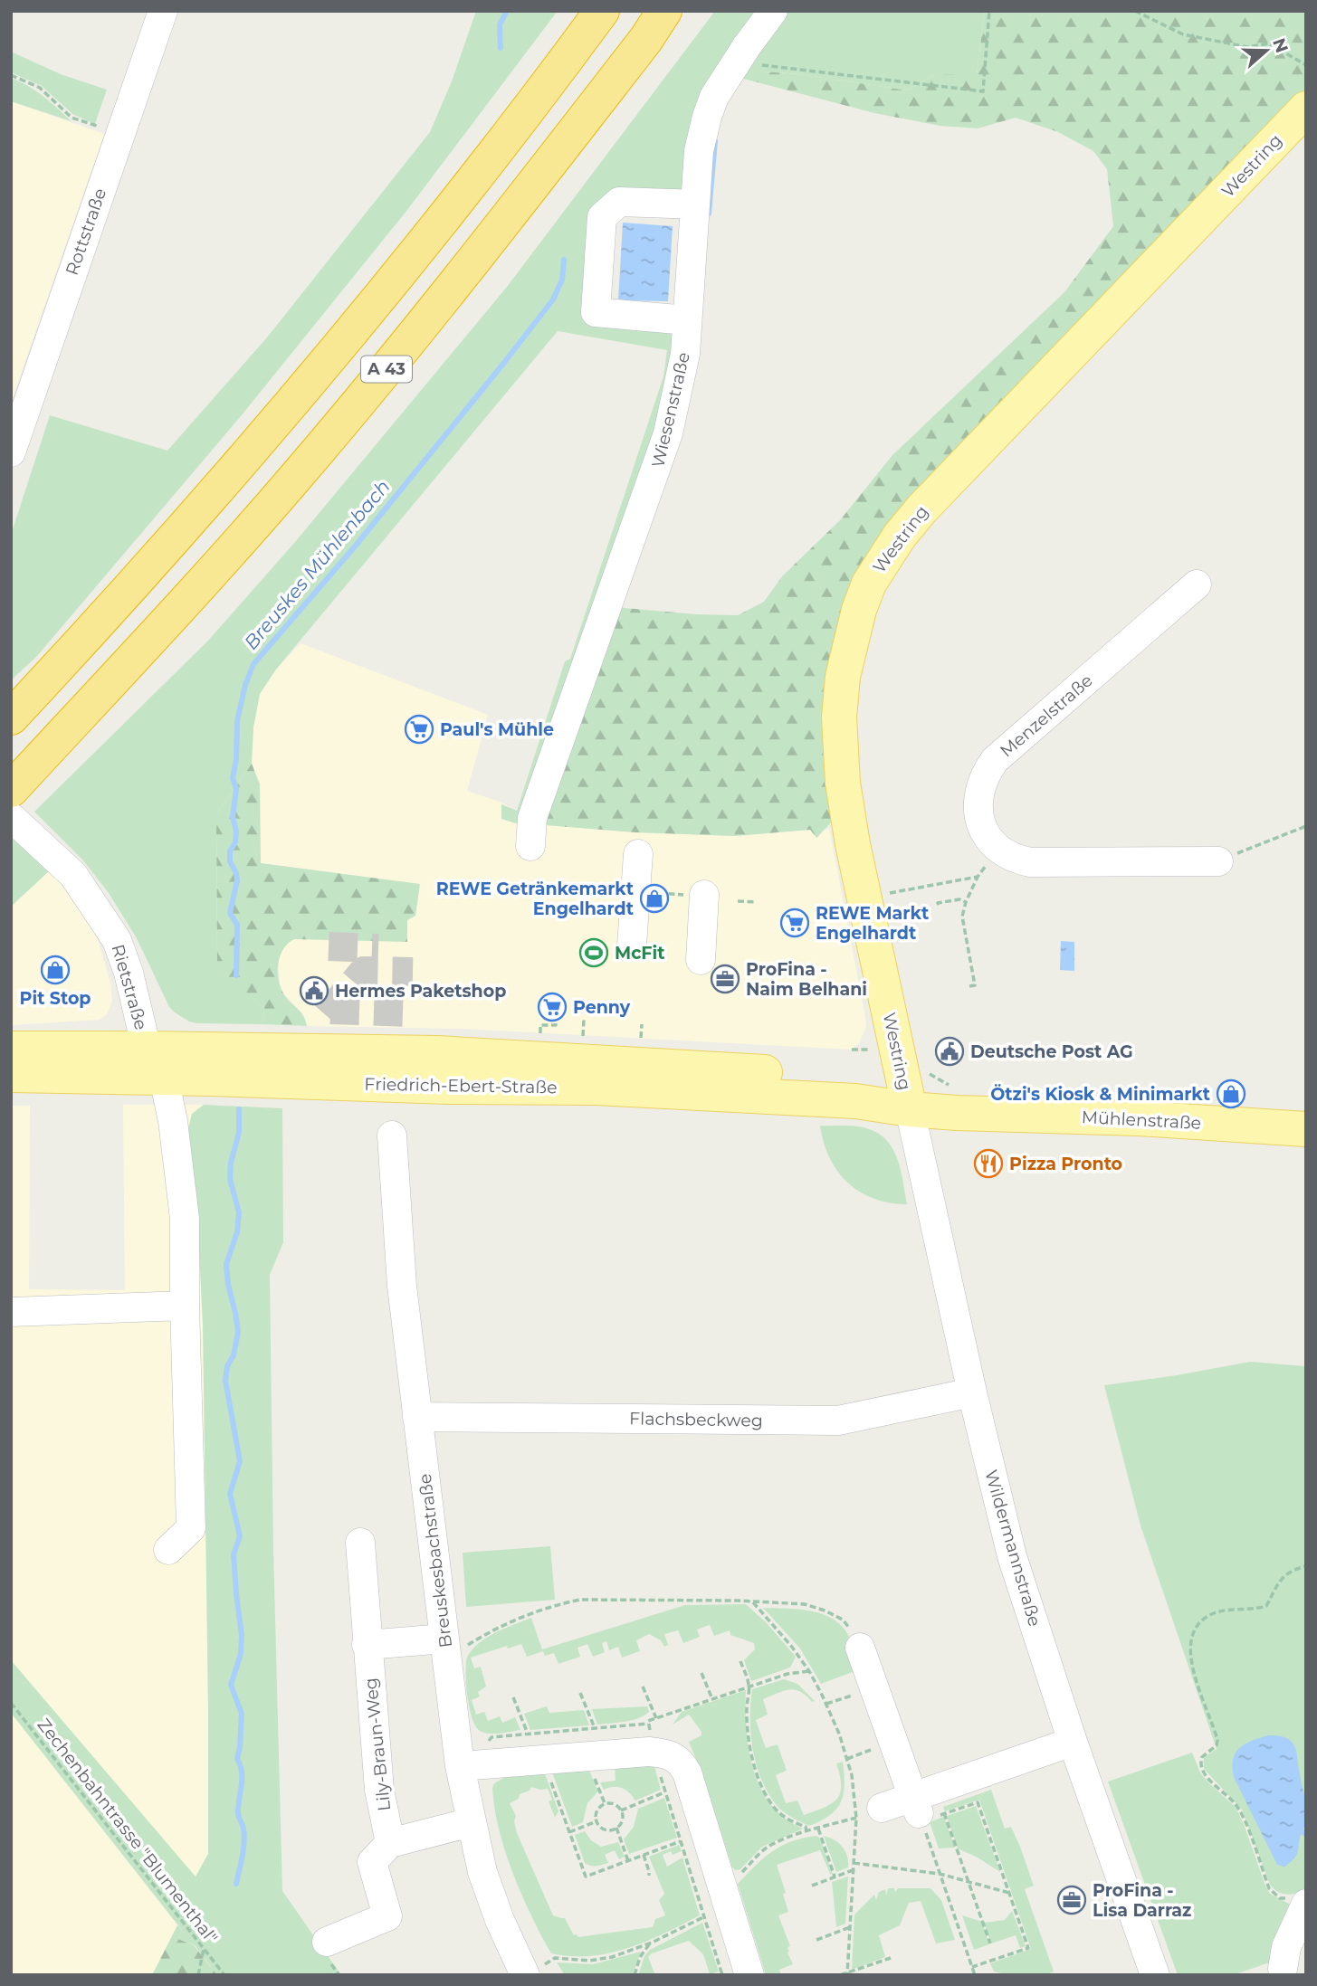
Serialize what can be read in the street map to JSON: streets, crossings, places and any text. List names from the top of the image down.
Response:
{
  "streets": {
    "highway": ["A 43"],
    "main road": ["Westring", "Friedrich-Ebert-Straße", "Mühlenstraße"],
    "street": [
      "Rottstraße",
      "Wiesenstraße",
      "Menzelstraße",
      "Rietstraße",
      "Flachsbeckweg",
      "Wildermannstraße",
      "Breuskesbachstraße",
      "Lily-Braun-Weg"
    ],
    "path": ["Zechenbahntrasse \"Blumenthal\""]
  },
  "crossings": [
    ["Westring", "Friedrich-Ebert-Straße"],
    ["Westring", "Mühlenstraße"],
    ["Westring", "Wildermannstraße"],
    ["Rietstraße", "Friedrich-Ebert-Straße"],
    ["Friedrich-Ebert-Straße", "Mühlenstraße"],
    ["Friedrich-Ebert-Straße", "Wildermannstraße"],
    ["Mühlenstraße", "Wildermannstraße"],
    ["Flachsbeckweg", "Wildermannstraße"],
    ["Flachsbeckweg", "Breuskesbachstraße"]
  ],
  "water": ["Breuskes Mühlenbach"],
  "places": {
    "supermarket": ["Paul's Mühle", "REWE Markt Engelhardt", "Penny"],
    "shop": ["REWE Getränkemarkt Engelhardt", "Pit Stop", "Ötzi's Kiosk & Minimarkt"],
    "sports": ["McFit"],
    "office": ["ProFina - Naim Belhani", "ProFina - Lisa Darraz"],
    "public building": ["Hermes Paketshop", "Deutsche Post AG"],
    "restaurant": ["Pizza Pronto"]
  },
  "north": "right"
}
